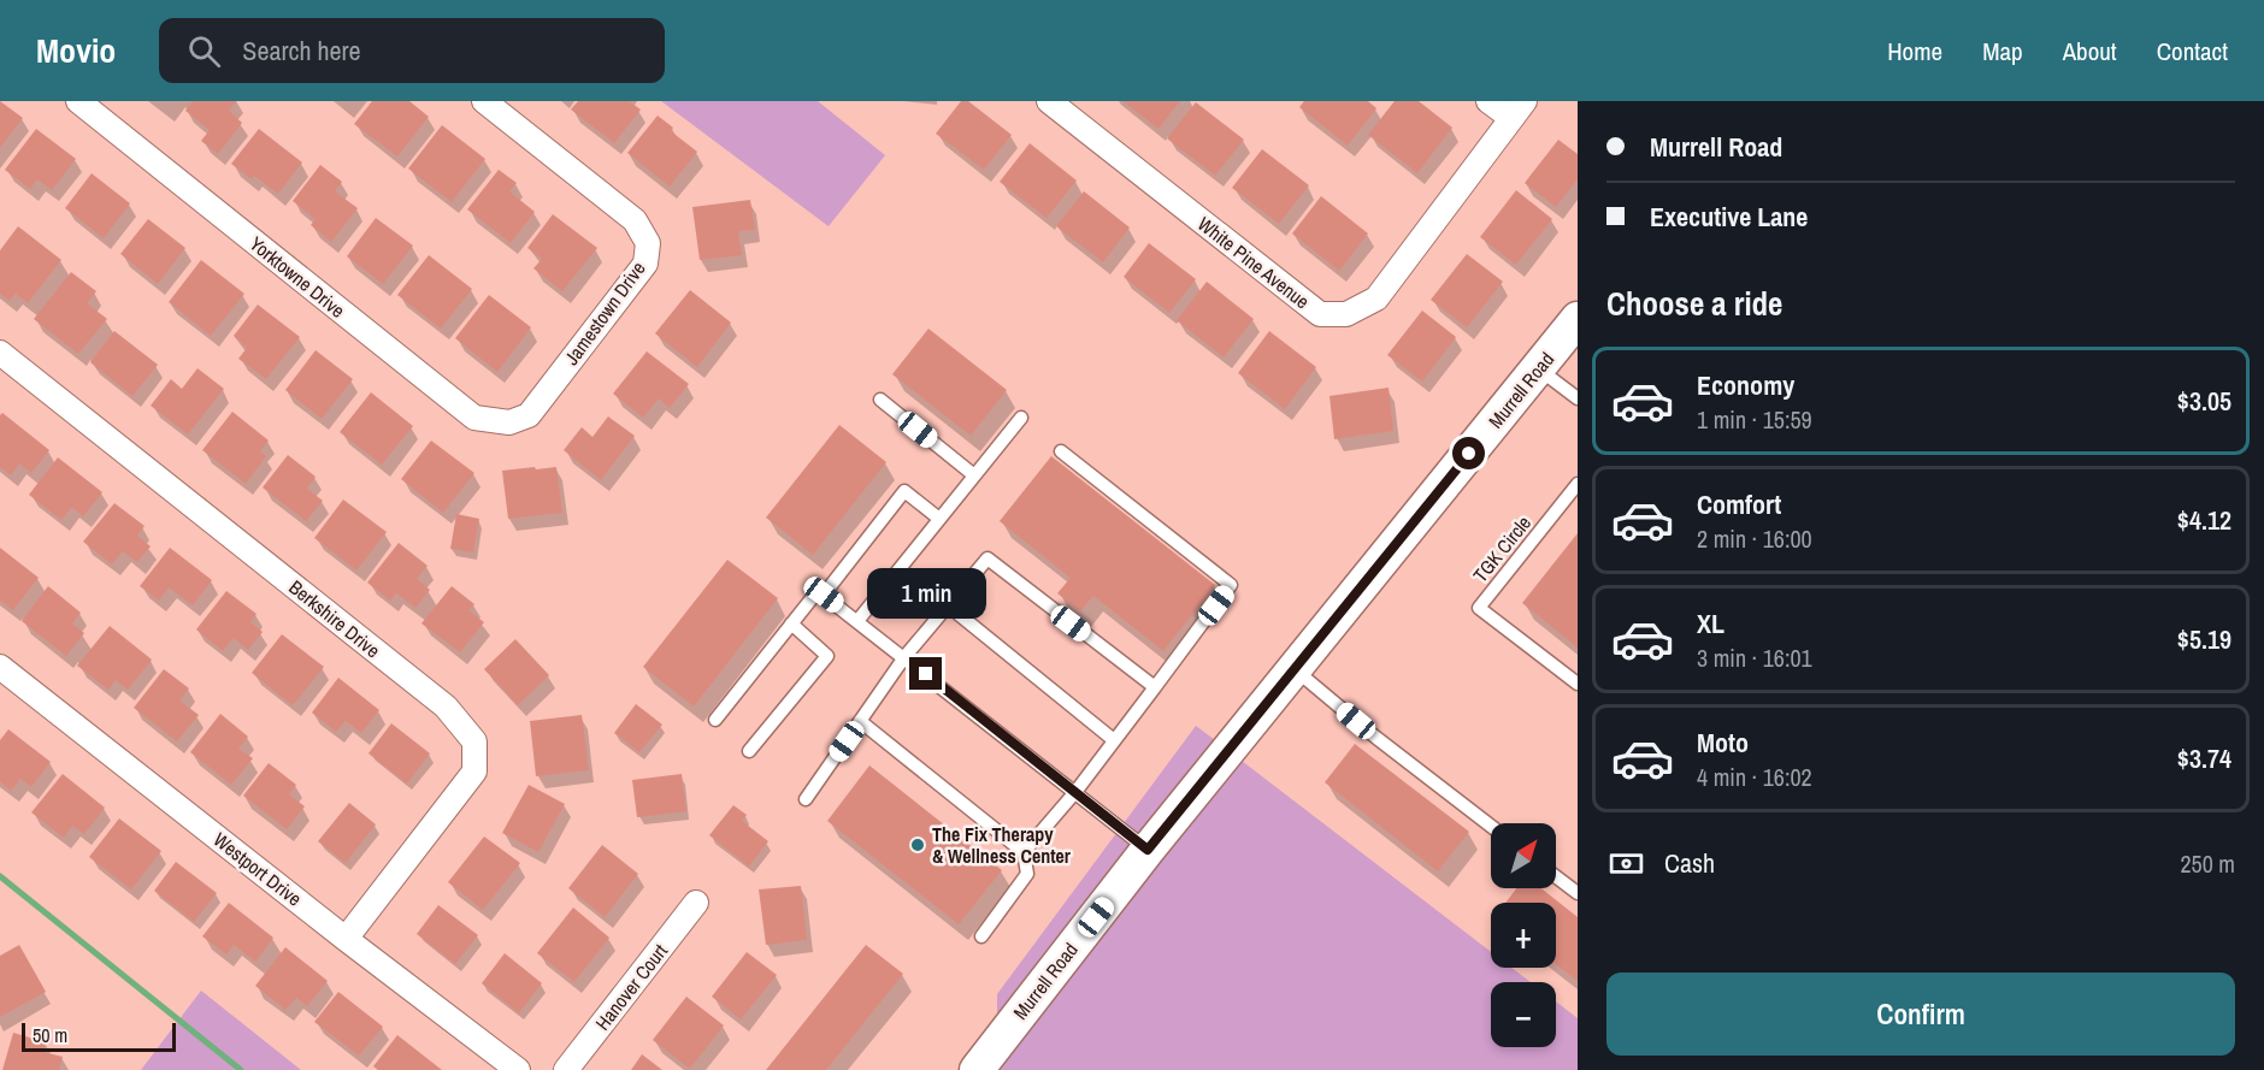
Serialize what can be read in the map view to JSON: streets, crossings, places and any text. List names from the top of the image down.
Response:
{
  "streets": {
    "street": [
      "White Pine Avenue",
      "Yorktowne Drive",
      "Jamestown Drive",
      "Murrell Road",
      "Berkshire Drive",
      "Westport Drive",
      "Hanover Court"
    ],
    "lane": ["TGK Circle"]
  },
  "crossings": [
    ["Yorktowne Drive", "Jamestown Drive"],
    ["Berkshire Drive", "Westport Drive"]
  ],
  "places": ["The Fix Therapy & Wellness Center"],
  "scale_bar": "50 m",
  "north": "top right",
  "page": {
    "header": "Movio",
    "search": "Search here",
    "nav": [
      "Home",
      "Map",
      "About",
      "Contact"
    ],
    "banner": ["Murrell Road", "Executive Lane"],
    "heading": "Choose a ride",
    "list": [
      {
        "name": "Economy",
        "note": "1 min · 15:59",
        "value": "$3.05"
      },
      {
        "name": "Comfort",
        "note": "2 min · 16:00",
        "value": "$4.12"
      },
      {
        "name": "XL",
        "note": "3 min · 16:01",
        "value": "$5.19"
      },
      {
        "name": "Moto",
        "note": "4 min · 16:02",
        "value": "$3.74"
      }
    ],
    "bubble": "1 min",
    "map_buttons": ["+", "−"],
    "pay": ["Cash", "250 m"],
    "buttons": "Confirm",
    "scale": "50 m"
  }
}
